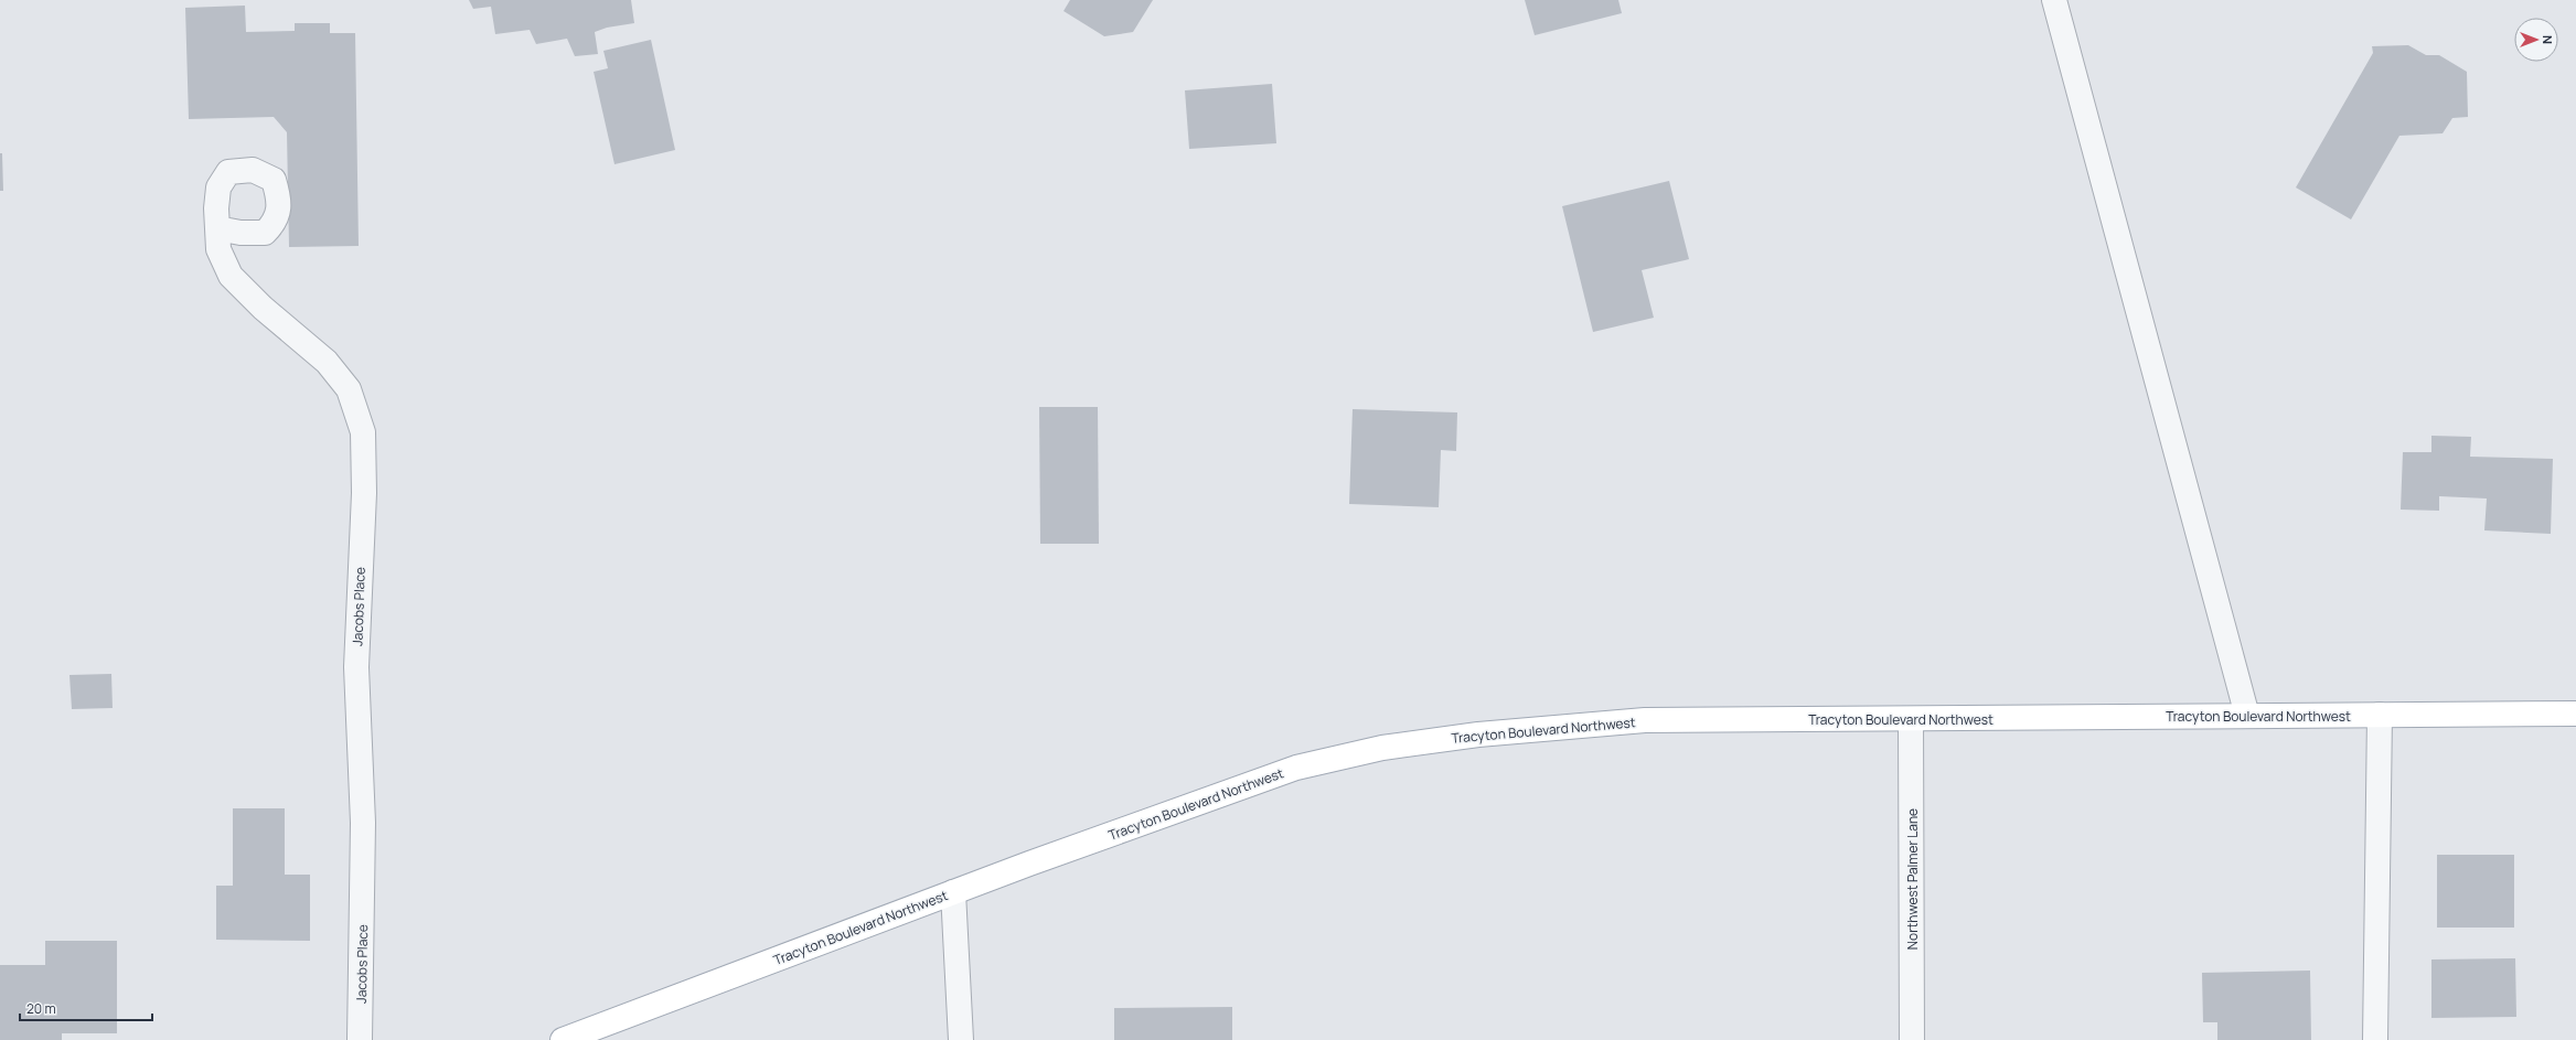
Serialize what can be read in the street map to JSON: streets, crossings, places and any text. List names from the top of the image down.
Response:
{
  "streets": {
    "main road": ["Tracyton Boulevard Northwest"],
    "street": ["Jacobs Place", "Northwest Palmer Lane"]
  },
  "crossings": [
    ["Tracyton Boulevard Northwest", "Northwest Palmer Lane"]
  ],
  "scale_bar": "20 m",
  "north": "right"
}
